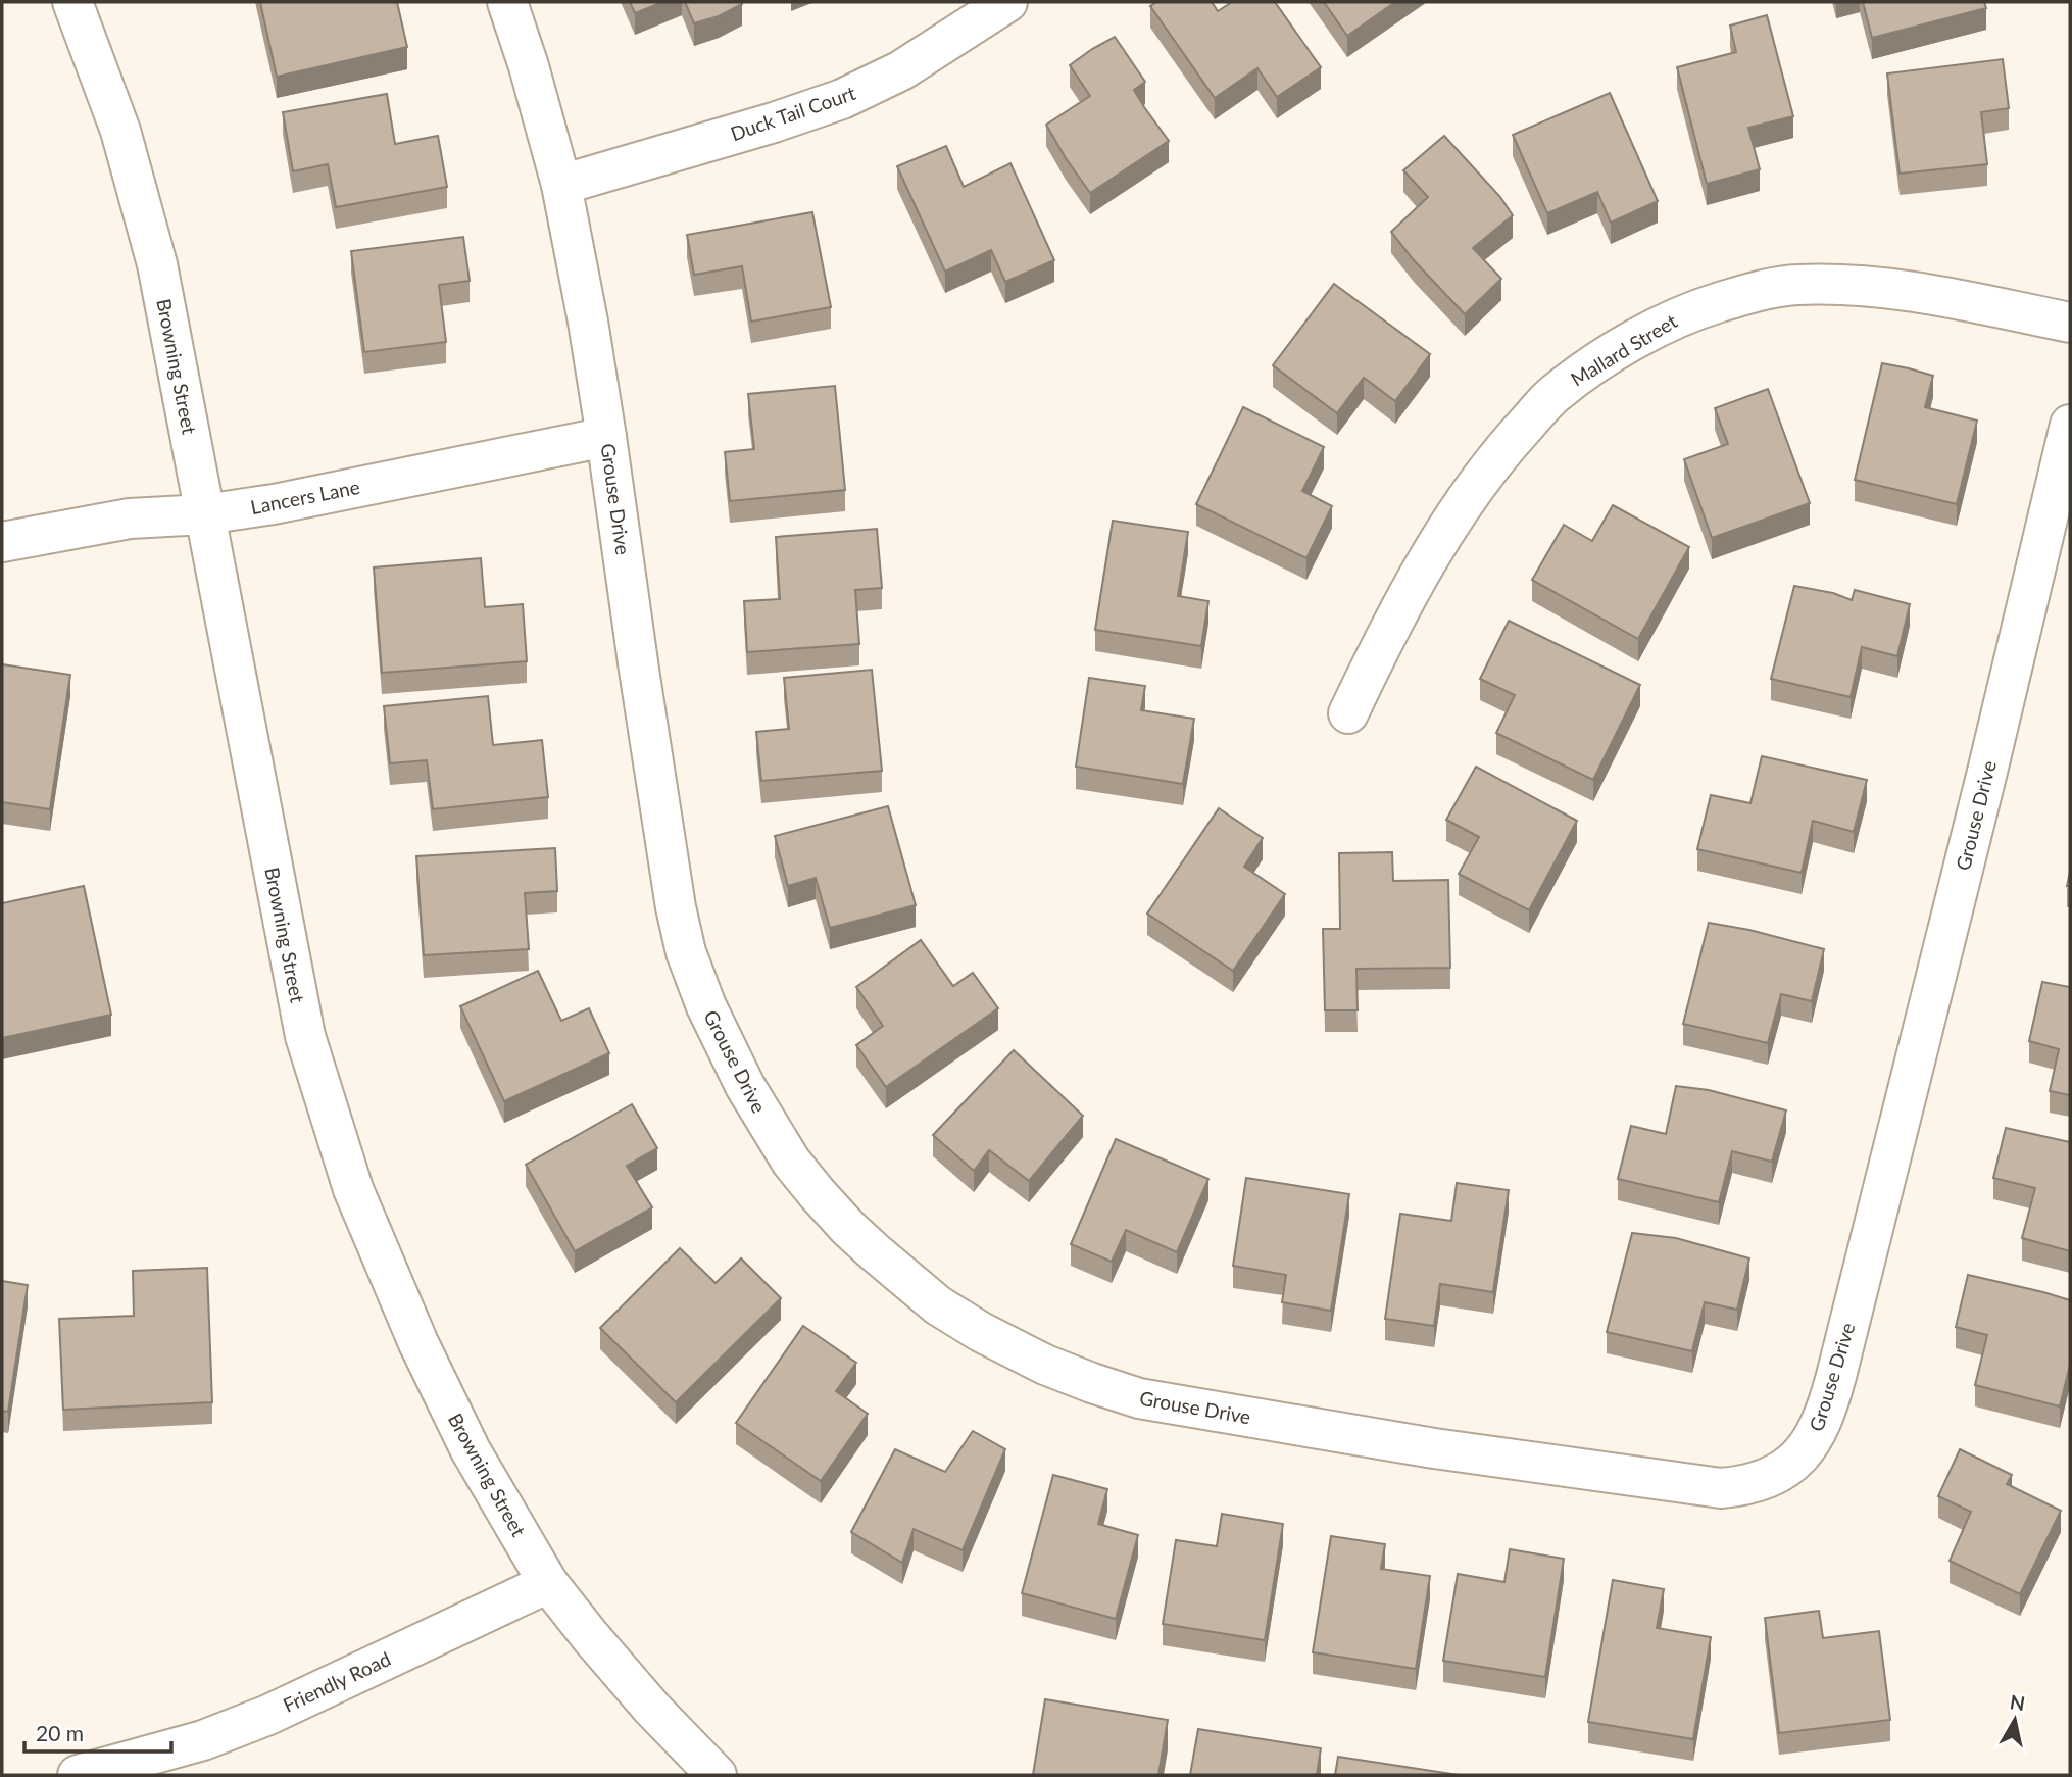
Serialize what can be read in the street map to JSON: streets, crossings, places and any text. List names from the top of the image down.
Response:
{
  "streets": {
    "street": [
      "Duck Tail Court",
      "Mallard Street",
      "Browning Street",
      "Lancers Lane",
      "Grouse Drive",
      "Friendly Road"
    ]
  },
  "crossings": [
    ["Duck Tail Court", "Grouse Drive"],
    ["Browning Street", "Lancers Lane"],
    ["Browning Street", "Friendly Road"],
    ["Lancers Lane", "Grouse Drive"]
  ],
  "scale_bar": "20 m",
  "north": "top"
}
